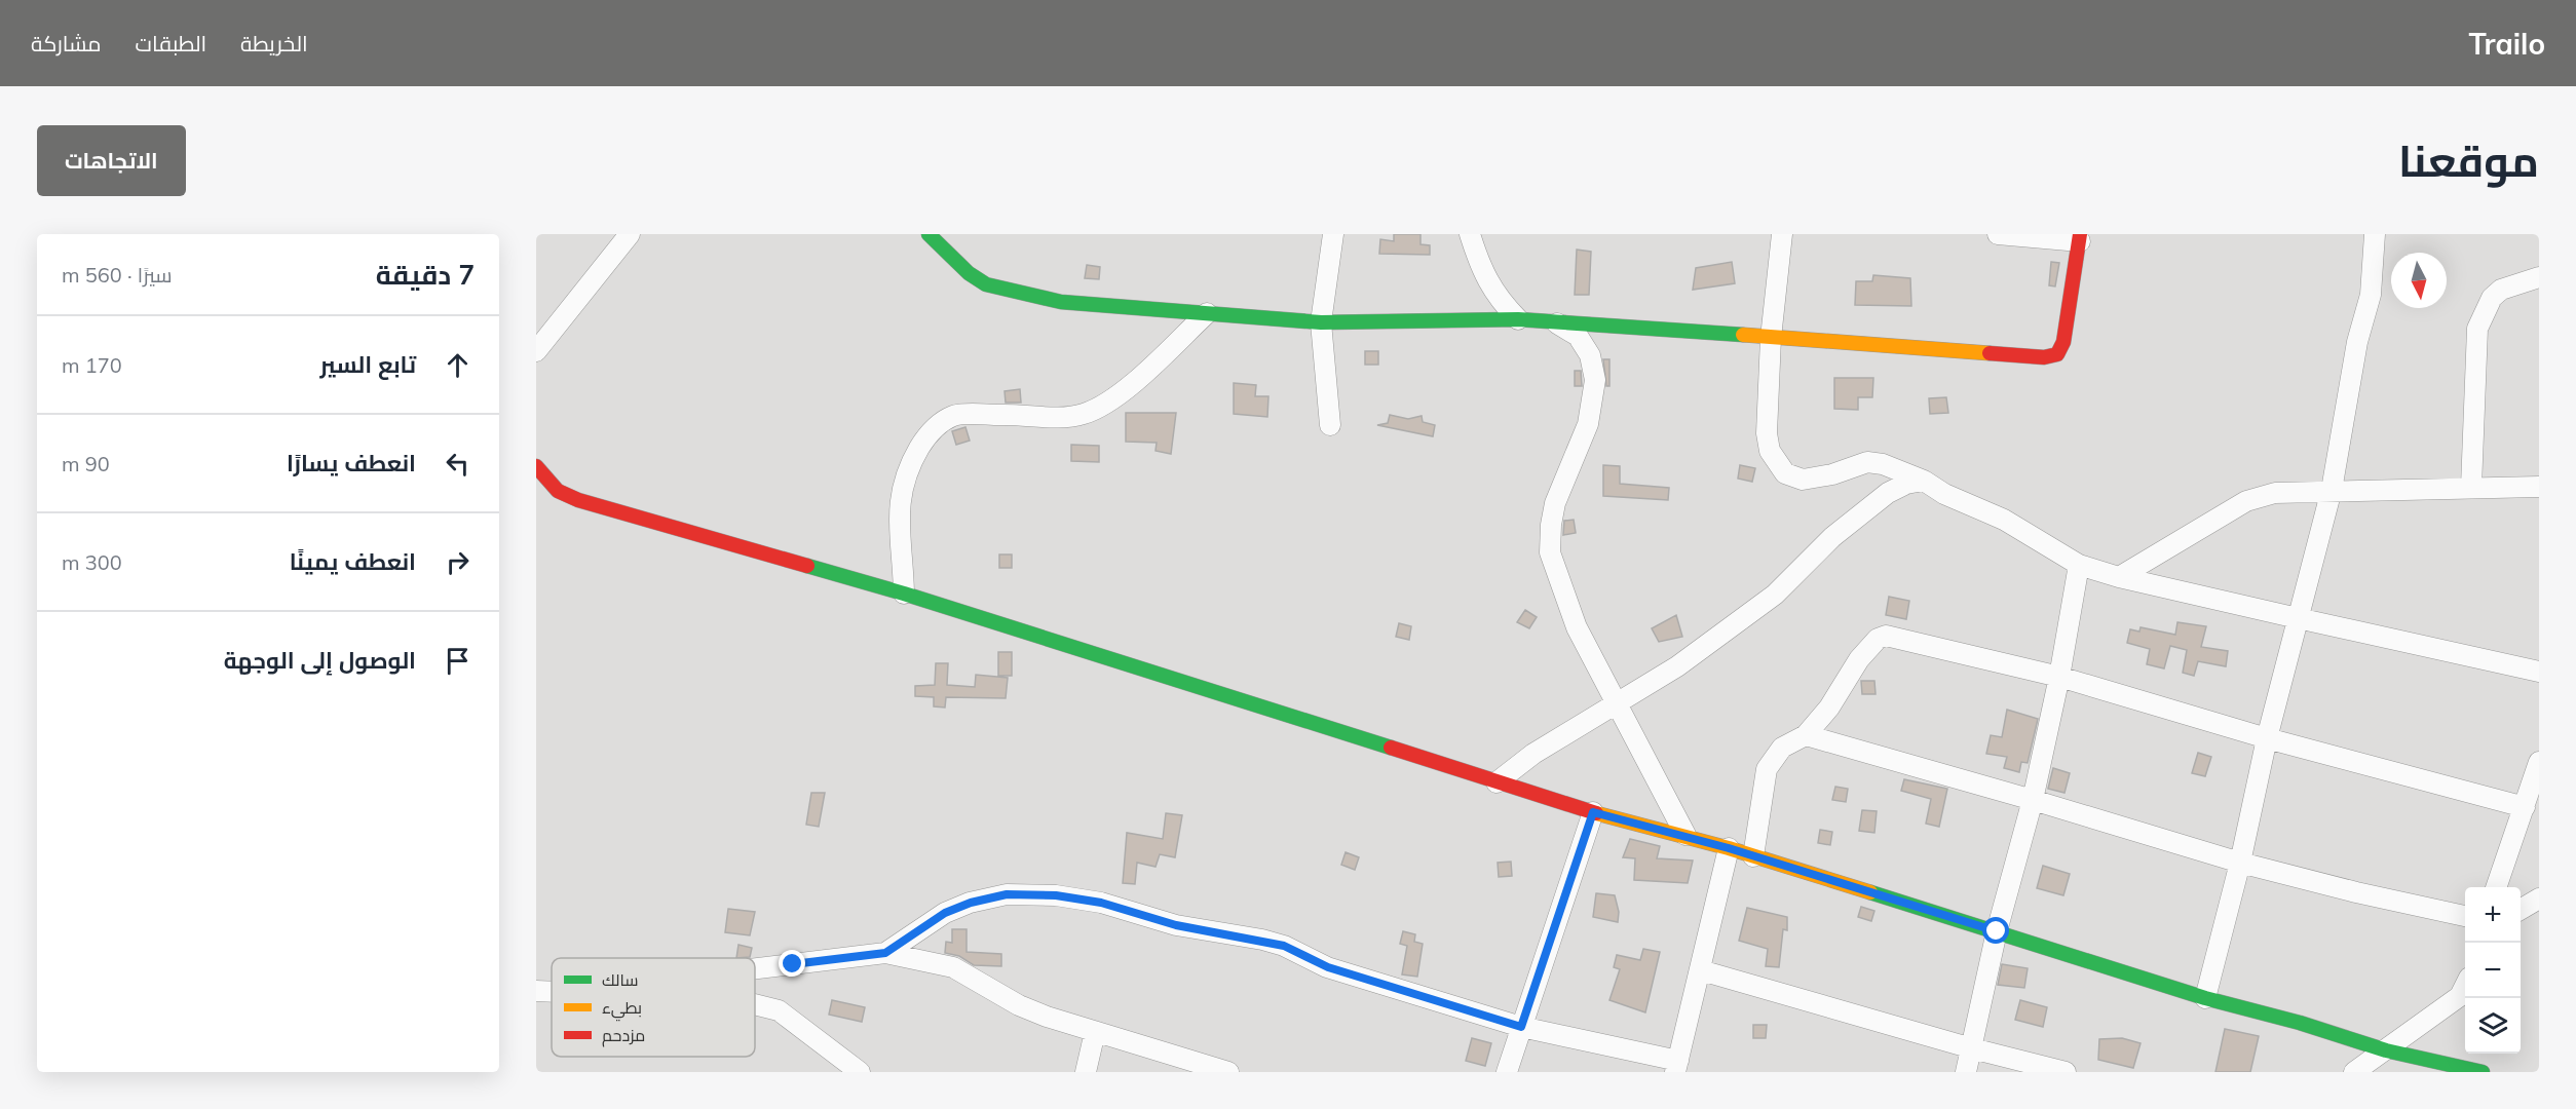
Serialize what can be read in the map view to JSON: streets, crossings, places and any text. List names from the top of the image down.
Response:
{
  "legend": ["سالك", "بطيء", "مزدحم"],
  "north": "bottom",
  "page": {
    "header": "Trailo",
    "nav": ["الخريطة", "الطبقات", "مشاركة"],
    "title": "موقعنا",
    "buttons": "الاتجاهات",
    "heading": ["7 دقيقة", "سيرًا · 560 m"],
    "list": [
      ["تابع السير", "170 m"],
      ["انعطف يسارًا", "90 m"],
      ["انعطف يمينًا", "300 m"],
      "الوصول إلى الوجهة"
    ],
    "map_buttons": ["+", "−"]
  }
}
